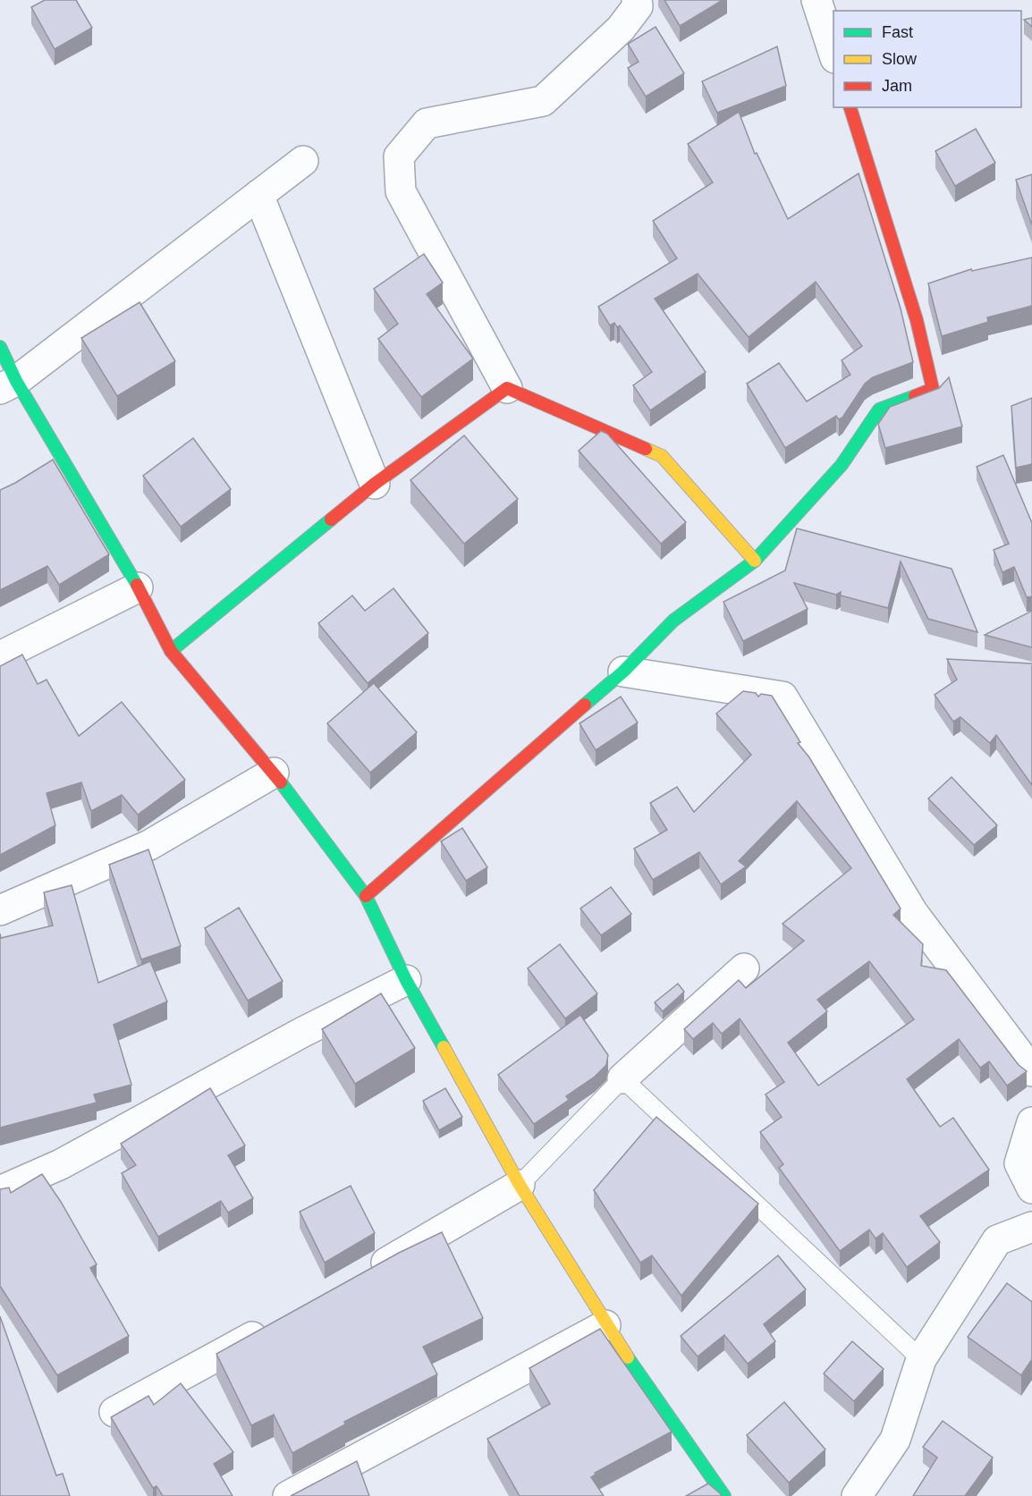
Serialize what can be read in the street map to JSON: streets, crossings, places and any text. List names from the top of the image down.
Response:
{
  "legend": ["Fast", "Slow", "Jam"]
}
